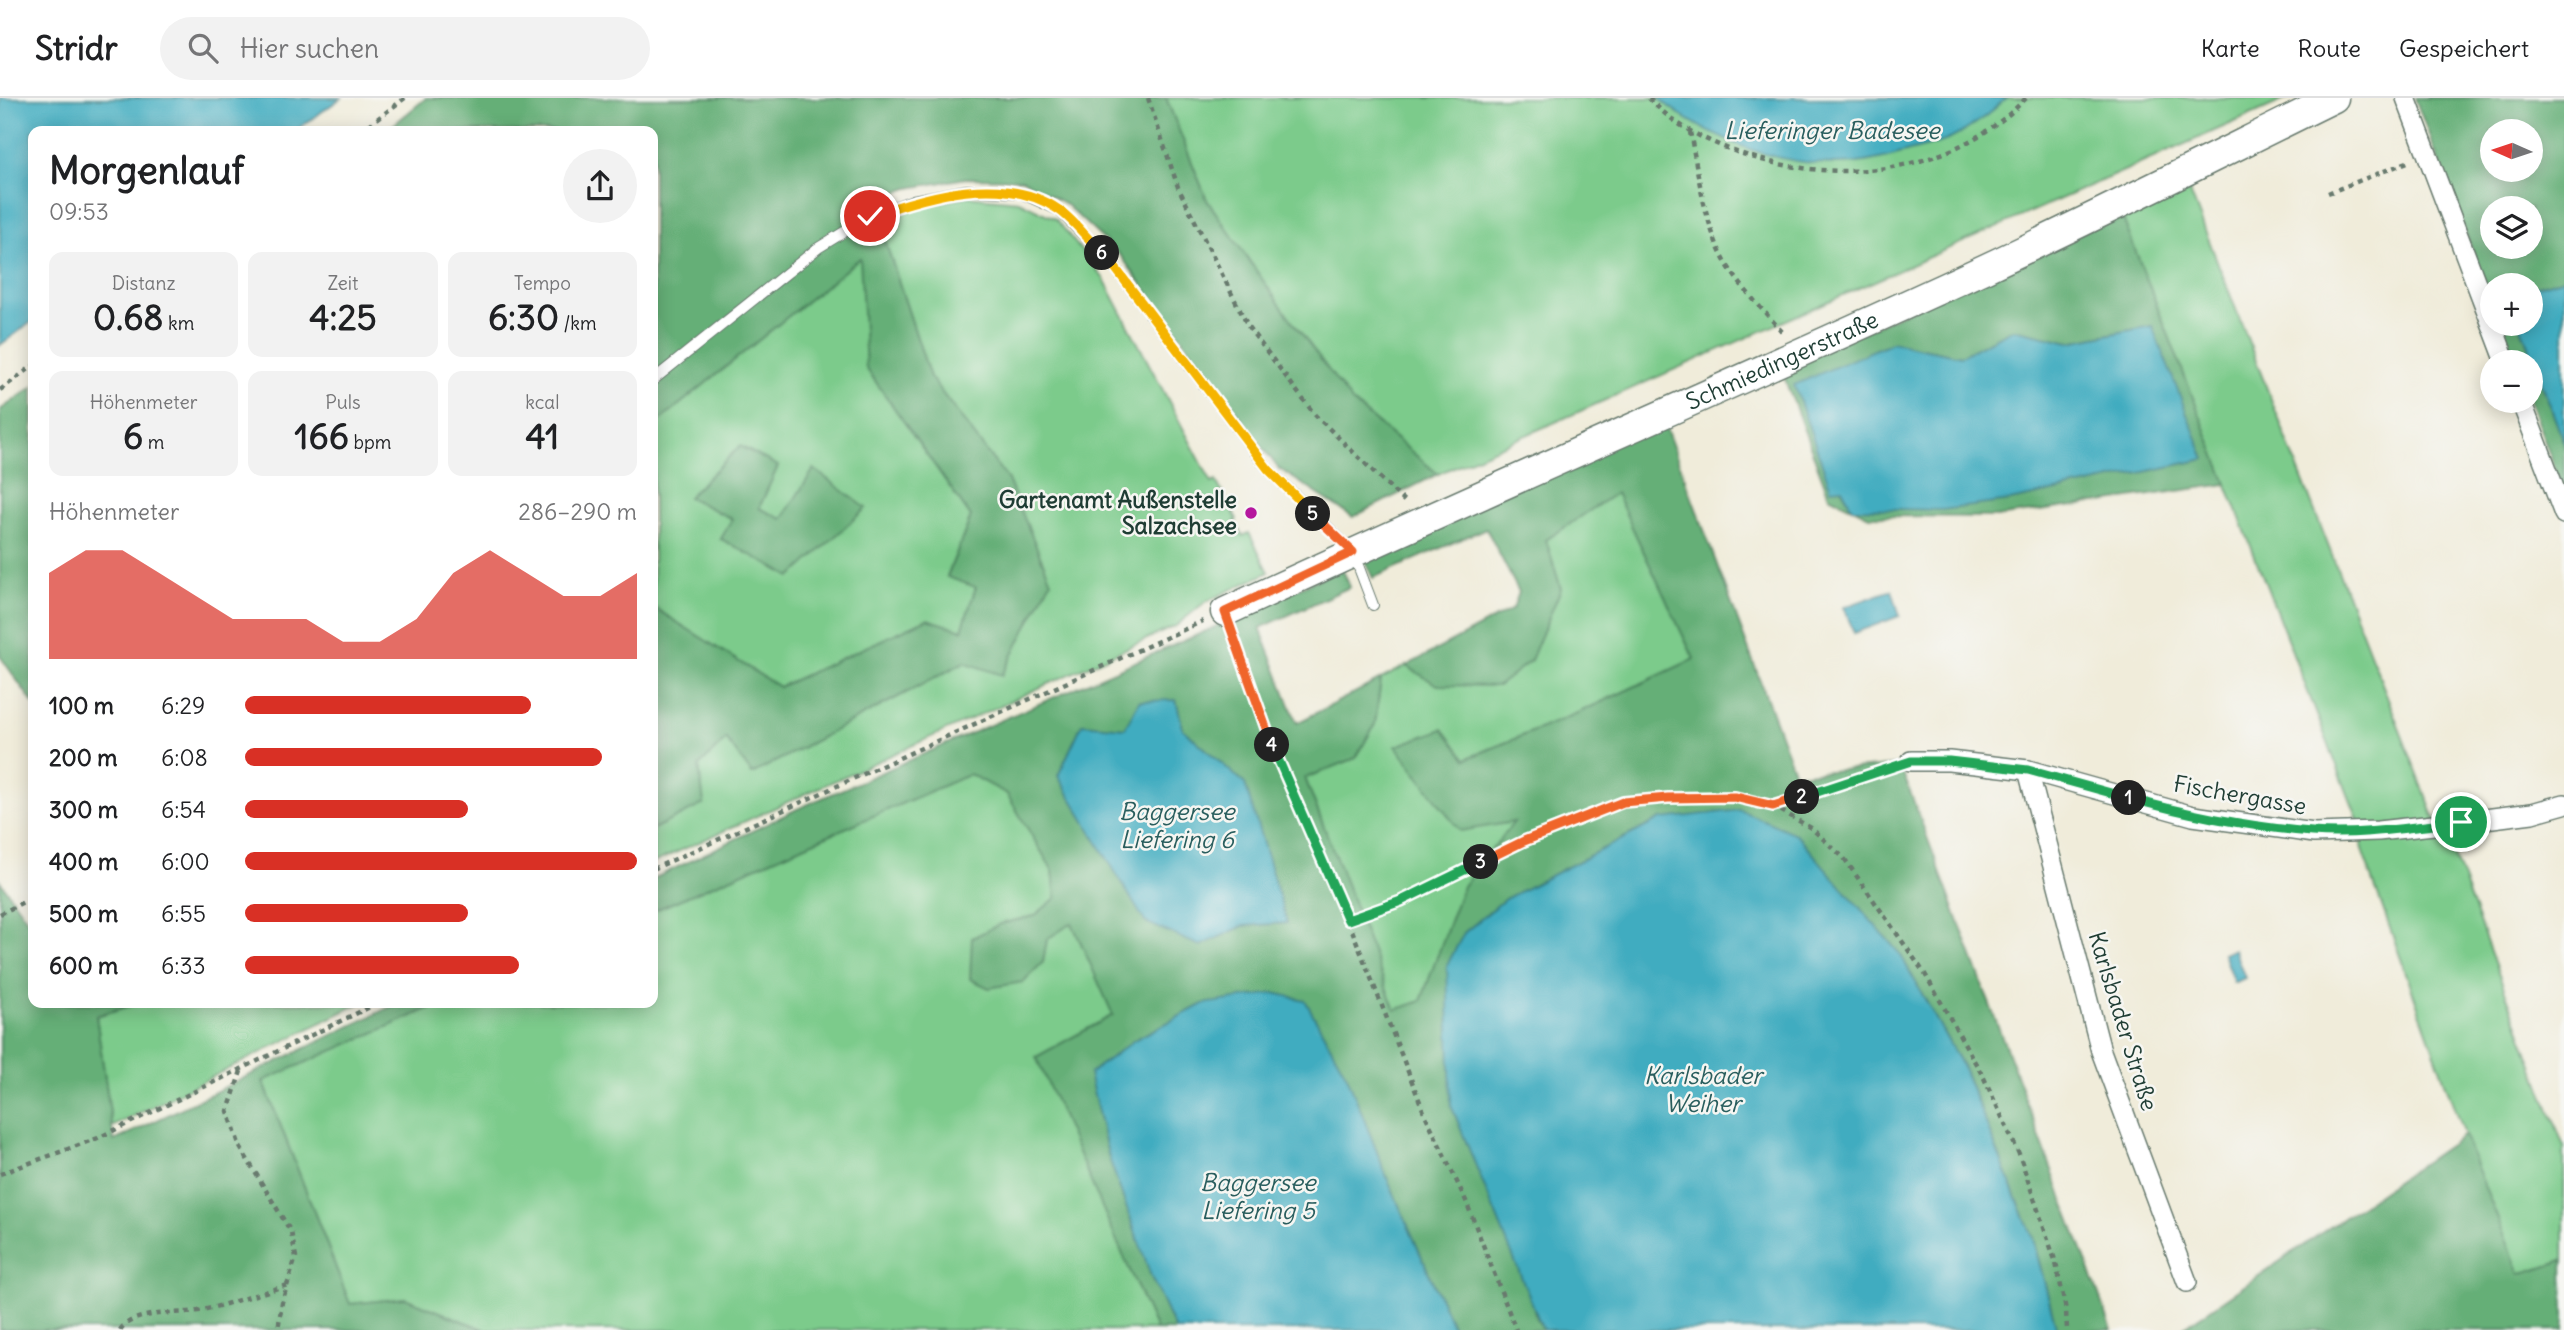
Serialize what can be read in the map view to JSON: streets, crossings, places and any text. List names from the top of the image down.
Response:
{
  "streets": {
    "street": ["Schmiedingerstraße", "Fischergasse", "Karlsbader Straße"]
  },
  "crossings": [
    ["Fischergasse", "Karlsbader Straße"]
  ],
  "water": [
    "Lieferinger Badesee",
    "Baggersee Liefering 6",
    "Karlsbader Weiher",
    "Baggersee Liefering 5"
  ],
  "places": ["Gartenamt Außenstelle Salzachsee"],
  "north": "left",
  "page": {
    "header": "Stridr",
    "search": "Hier suchen",
    "nav": ["Karte", "Route", "Gespeichert"],
    "map_buttons": ["+", "−"],
    "heading": ["Morgenlauf", "09:53"],
    "pins": [
      "6",
      "5",
      "4",
      "2",
      "1",
      "3"
    ],
    "stats": [
      ["Distanz", "0.68 km"],
      ["Zeit", "4:25"],
      ["Tempo", "6:30 /km"],
      ["Höhenmeter", "6 m"],
      ["Puls", "166 bpm"],
      ["kcal", "41"]
    ],
    "chart": ["Höhenmeter", "286–290 m"],
    "list": [
      {
        "name": "100 m",
        "note": "6:29"
      },
      {
        "name": "200 m",
        "note": "6:08"
      },
      {
        "name": "300 m",
        "note": "6:54"
      },
      {
        "name": "400 m",
        "note": "6:00"
      },
      {
        "name": "500 m",
        "note": "6:55"
      },
      {
        "name": "600 m",
        "note": "6:33"
      }
    ]
  }
}
